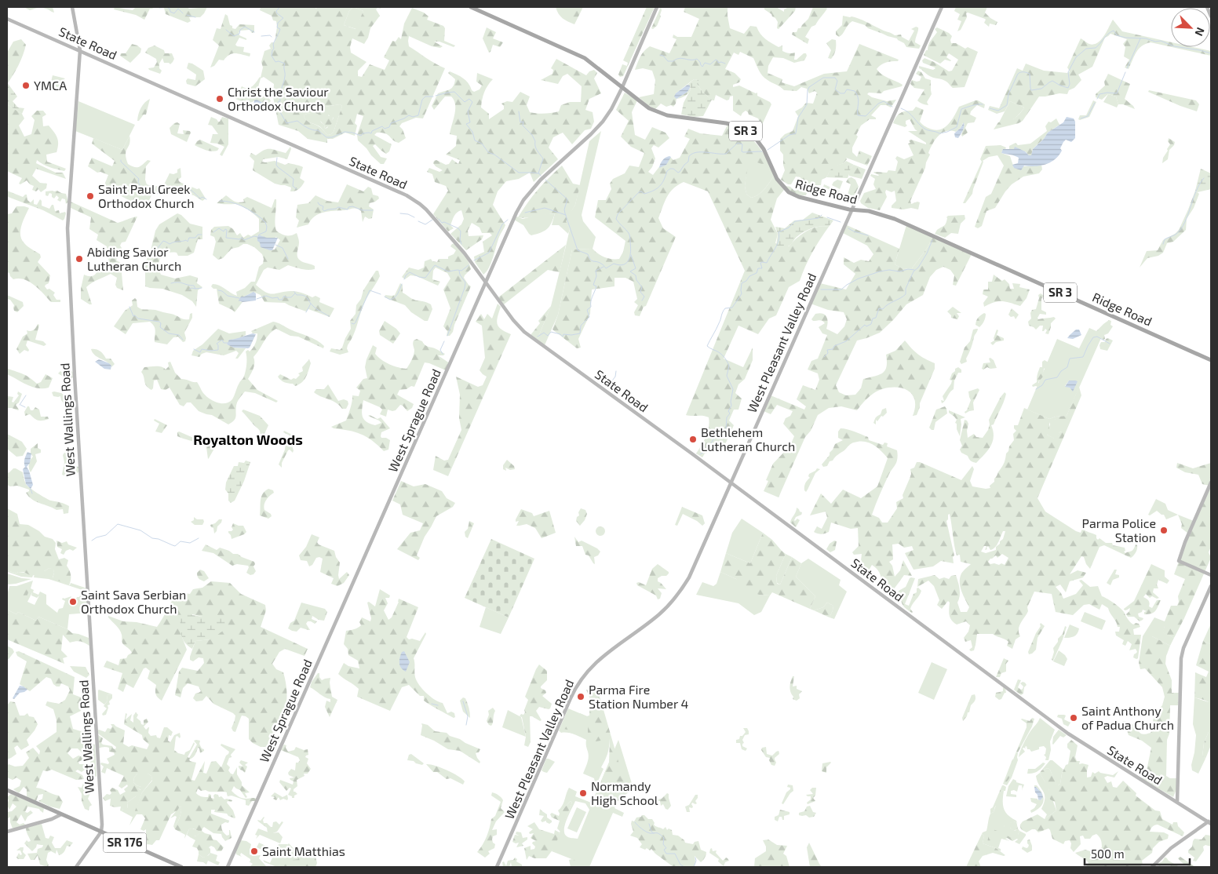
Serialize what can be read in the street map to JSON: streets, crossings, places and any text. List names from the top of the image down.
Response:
{
  "streets": {
    "main road": [
      "State Road",
      "SR 3",
      "Ridge Road",
      "West Pleasant Valley Road",
      "West Wallings Road",
      "West Sprague Road",
      "SR 176"
    ]
  },
  "crossings": [
    ["State Road", "West Pleasant Valley Road"],
    ["State Road", "West Wallings Road"],
    ["State Road", "West Sprague Road"],
    ["Ridge Road", "West Pleasant Valley Road"],
    ["Ridge Road", "West Sprague Road"],
    ["West Wallings Road", "SR 176"]
  ],
  "districts": ["Royalton Woods"],
  "places": [
    "YMCA",
    "Christ the Saviour Orthodox Church",
    "Saint Paul Greek Orthodox Church",
    "Abiding Savior Lutheran Church",
    "Bethlehem Lutheran Church",
    "Parma Police Station",
    "Saint Sava Serbian Orthodox Church",
    "Parma Fire Station Number 4",
    "Saint Anthony of Padua Church",
    "Normandy High School",
    "Saint Matthias"
  ],
  "scale_bar": "500 m",
  "north": "bottom right"
}
